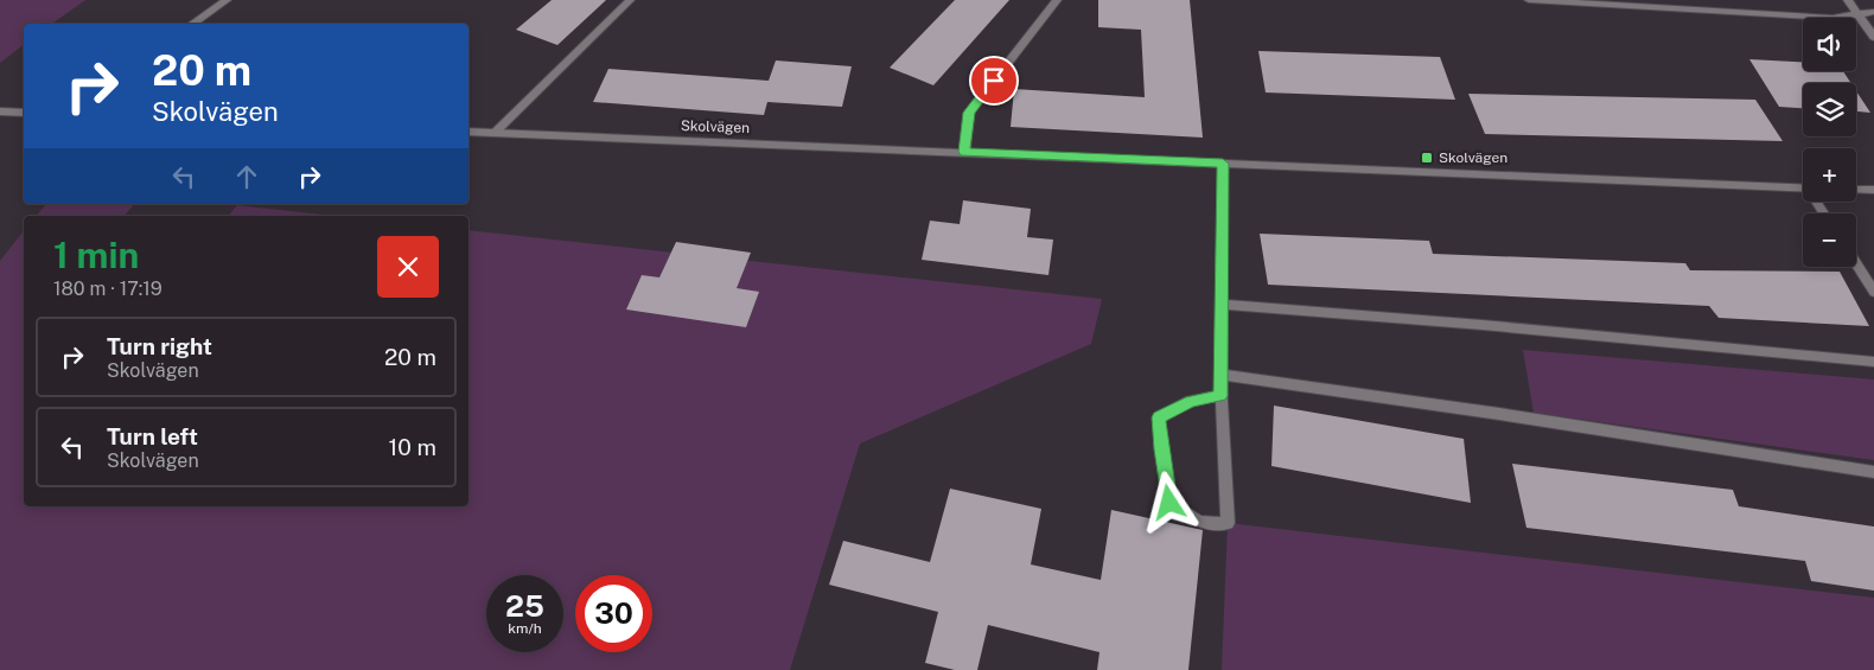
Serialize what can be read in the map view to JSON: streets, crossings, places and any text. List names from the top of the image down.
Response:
{
  "streets": {
    "street": ["Skolvägen"]
  },
  "places": {
    "transit": ["Skolvägen"]
  },
  "page": {
    "map_buttons": ["+", "−"],
    "turn": ["20 m", "Skolvägen"],
    "heading": ["1 min", "180 m · 17:19"],
    "list": [
      {
        "name": "Turn right",
        "note": "Skolvägen",
        "value": "20 m"
      },
      {
        "name": "Turn left",
        "note": "Skolvägen",
        "value": "10 m"
      }
    ],
    "speed": "25 km/h",
    "limit": "30"
  }
}
